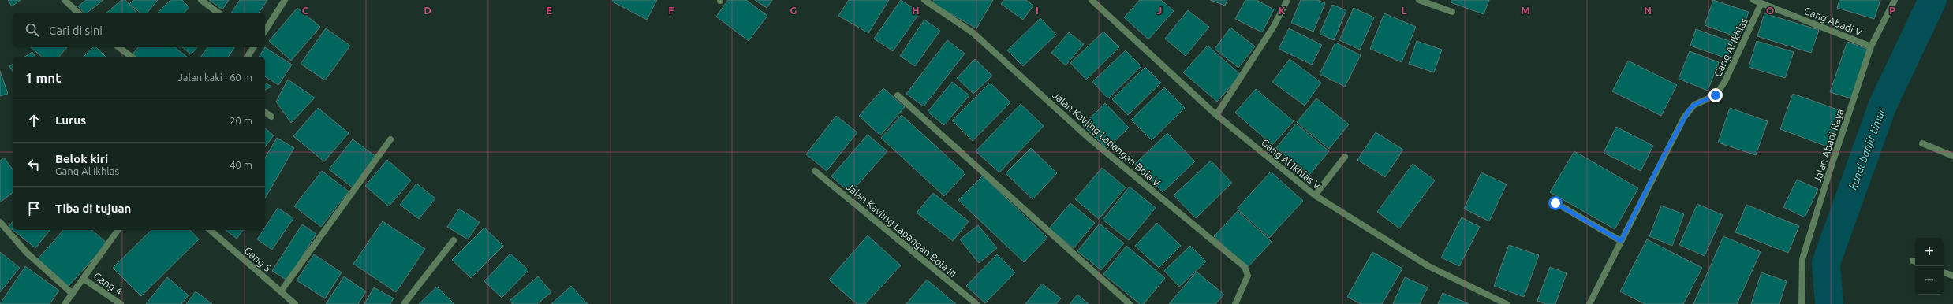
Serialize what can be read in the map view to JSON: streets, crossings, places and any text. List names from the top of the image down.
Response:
{
  "streets": {
    "street": [
      "Gang Abadi V",
      "Gang Al Ikhlas",
      "Jalan Kavling Lapangan Bola V",
      "Jalan Abadi Raya",
      "Gang Al Ikhlas V",
      "Jalan Kavling Lapangan Bola III",
      "Gang 5",
      "Gang 4"
    ]
  },
  "crossings": [
    ["Gang Abadi V", "Gang Al Ikhlas"],
    ["Gang Abadi V", "Jalan Abadi Raya"]
  ],
  "water": ["kanal banjir timur"],
  "page": {
    "search": "Cari di sini",
    "heading": ["1 mnt", "Jalan kaki · 60 m"],
    "list": [
      ["Lurus", "20 m"],
      ["Belok kiri", "Gang Al Ikhlas", "40 m"],
      "Tiba di tujuan"
    ],
    "map_buttons": ["+", "−"]
  },
  "grid": {
    "columns": [
      "C",
      "D",
      "E",
      "F",
      "G",
      "H",
      "I",
      "J",
      "K",
      "L",
      "M",
      "N",
      "O",
      "P"
    ]
  }
}
